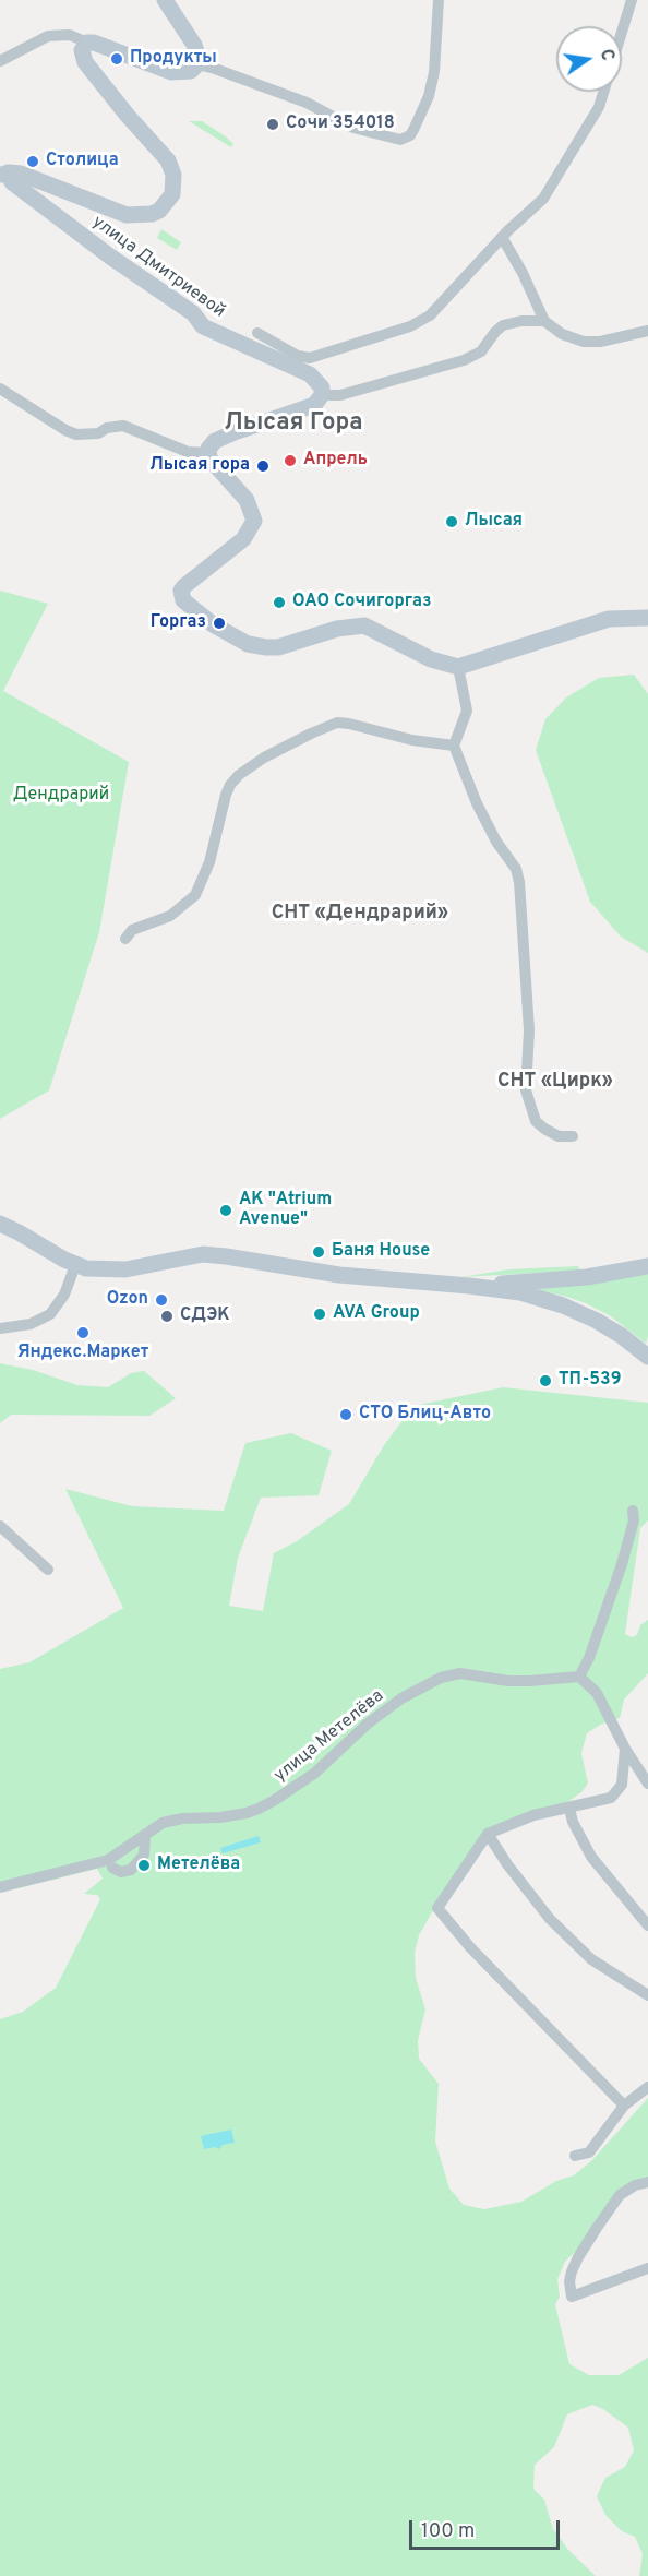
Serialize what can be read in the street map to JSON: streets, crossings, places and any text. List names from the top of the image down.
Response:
{
  "streets": {
    "street": ["улица Дмитриевой", "улица Метелёва"]
  },
  "districts": ["Лысая Гора", "СНТ «Дендрарий»", "СНТ «Цирк»"],
  "parks": ["Дендрарий"],
  "places": [
    "Продукты",
    "Сочи 354018",
    "Столица",
    "Апрель",
    "Лысая гора",
    "Лысая",
    "ОАО Сочигоргаз",
    "Горгаз",
    "АК \"Atrium Avenue\"",
    "Баня House",
    "Ozon",
    "AVA Group",
    "СДЭК",
    "Яндекс.Маркет",
    "ТП-539",
    "СТО Блиц-Авто",
    "Метелёва"
  ],
  "scale_bar": "100 m",
  "north": "right"
}
